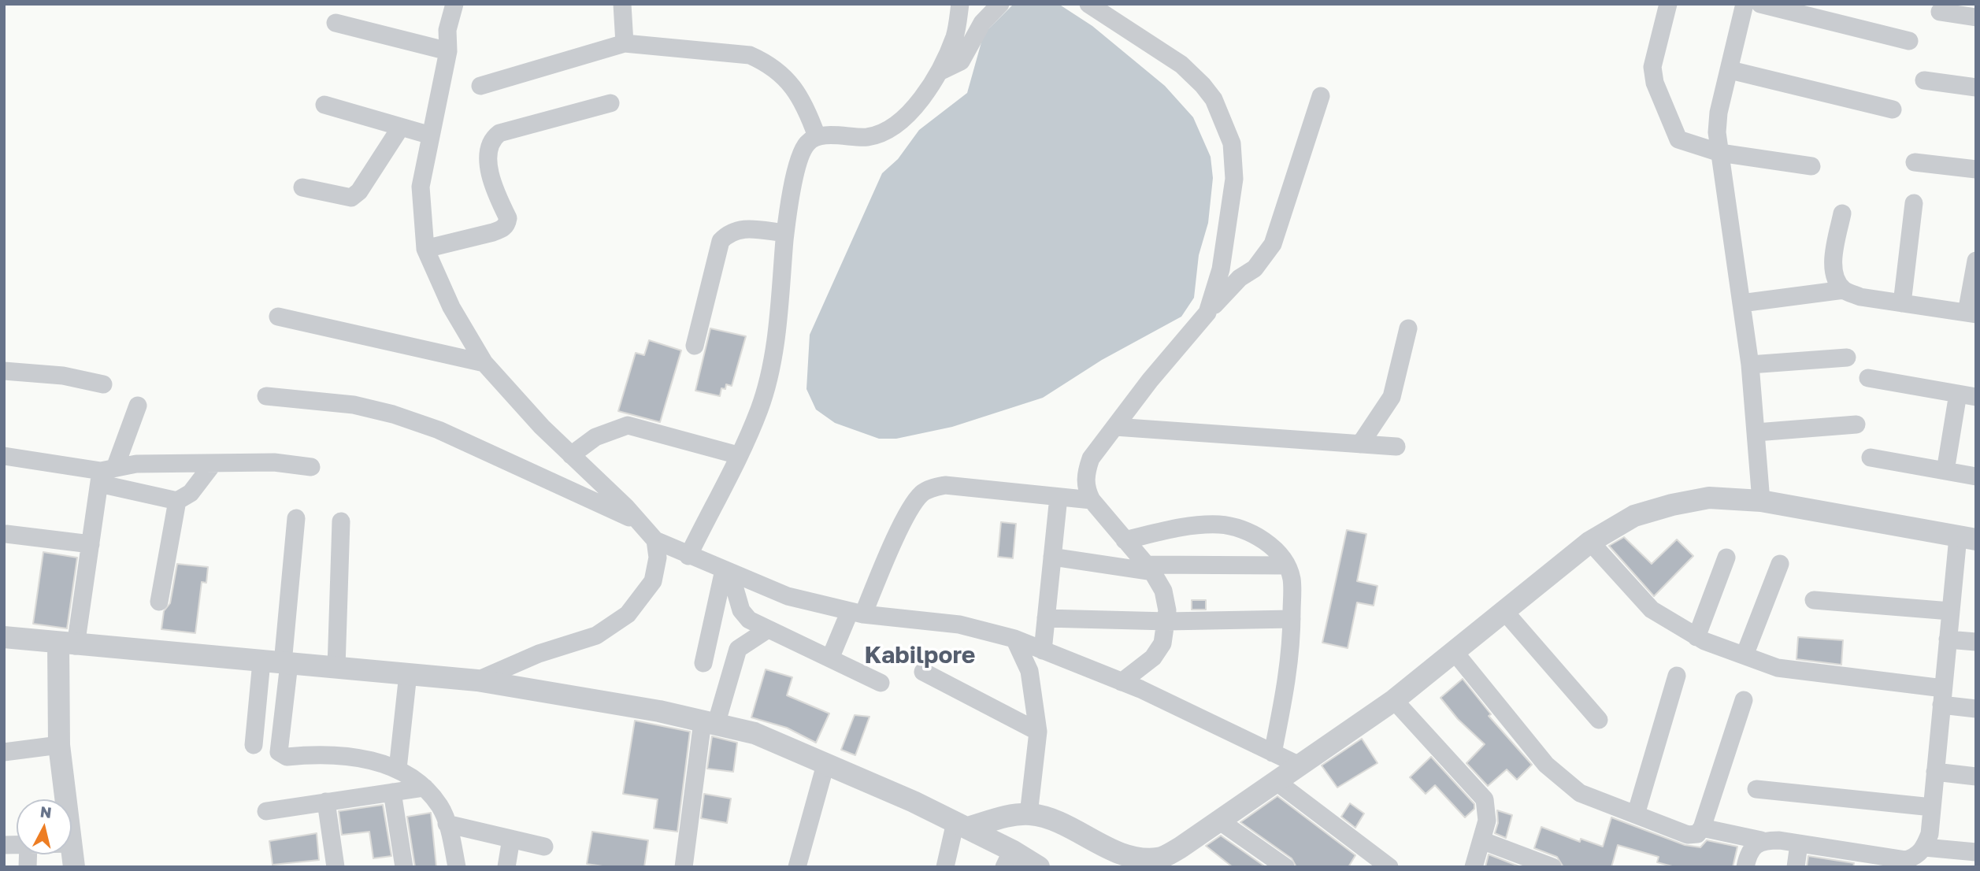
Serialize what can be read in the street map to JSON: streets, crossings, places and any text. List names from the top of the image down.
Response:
{
  "districts": ["Kabilpore"],
  "north": "top"
}
